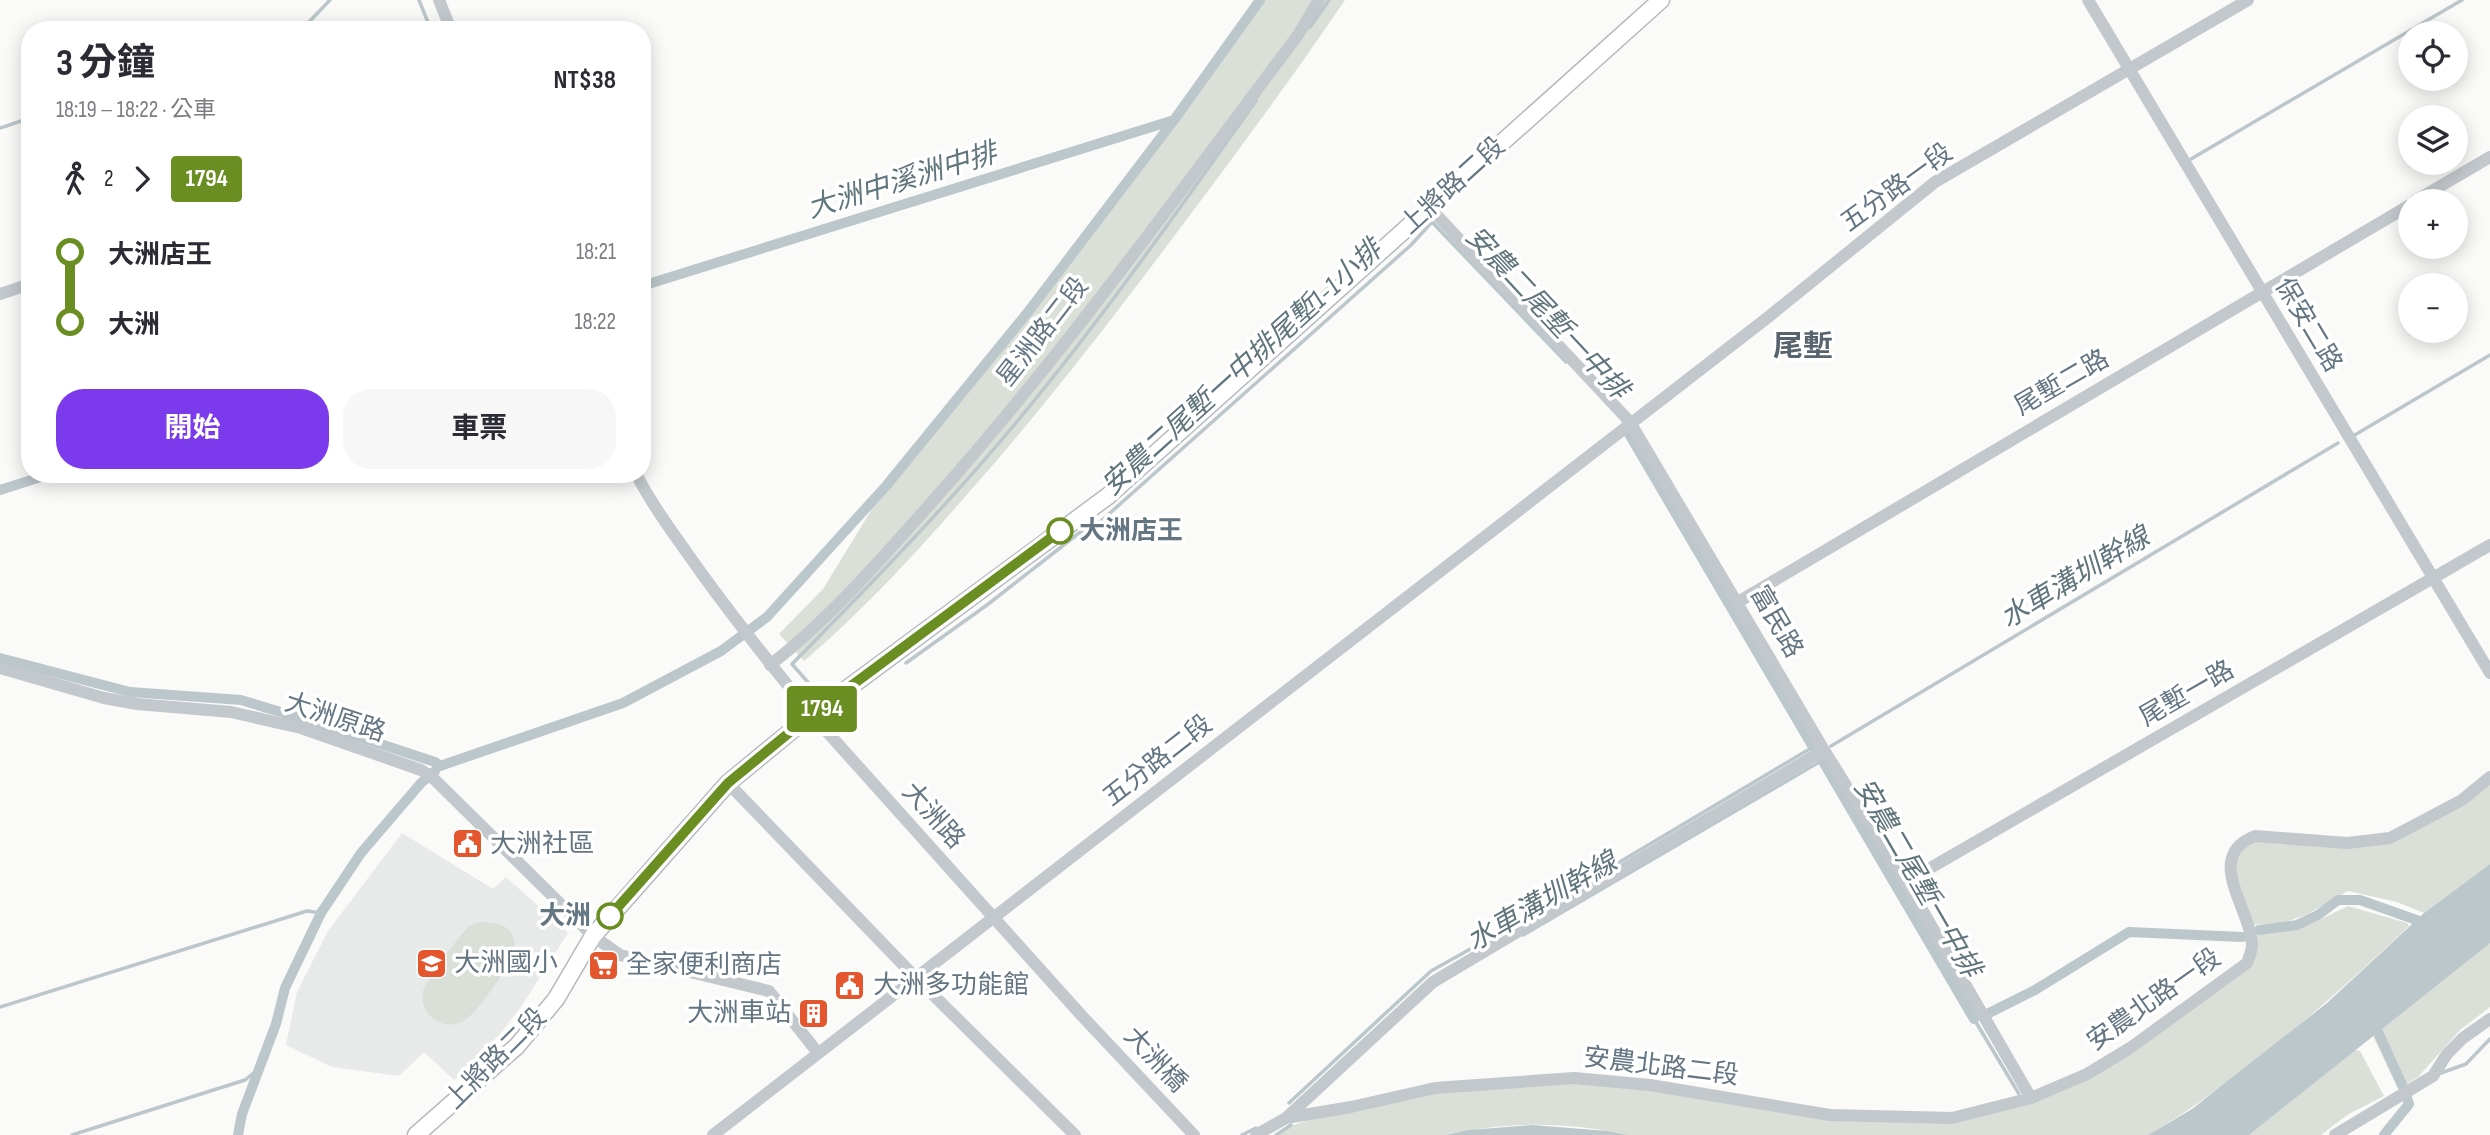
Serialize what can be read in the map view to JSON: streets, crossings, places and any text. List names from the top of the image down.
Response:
{
  "streets": {
    "main road": ["上將路二段"],
    "street": [
      "五分路一段",
      "保安二路",
      "星洲路二段",
      "尾塹二路",
      "富民路",
      "尾塹一路",
      "大洲原路",
      "五分路二段",
      "大洲路",
      "安農北路一段",
      "大洲橋",
      "安農北路二段"
    ]
  },
  "crossings": [
    ["上將路二段", "富民路"],
    ["上將路二段", "大洲原路"],
    ["上將路二段", "大洲路"],
    ["五分路一段", "保安二路"],
    ["五分路一段", "富民路"],
    ["五分路一段", "五分路二段"],
    ["保安二路", "尾塹二路"],
    ["保安二路", "尾塹一路"],
    ["星洲路二段", "大洲路"],
    ["尾塹二路", "富民路"],
    ["富民路", "尾塹一路"],
    ["富民路", "五分路二段"],
    ["富民路", "安農北路一段"],
    ["富民路", "安農北路二段"],
    ["五分路二段", "大洲路"],
    ["大洲路", "大洲橋"],
    ["安農北路一段", "安農北路二段"]
  ],
  "districts": ["尾塹"],
  "water": [
    "大洲中溪洲中排",
    "安農二尾塹一中排",
    "安農二尾塹一中排尾塹1-1小排",
    "水車溝圳幹線"
  ],
  "places": {
    "other": ["大洲店王", "大洲"],
    "public building": ["大洲社區", "大洲多功能館"],
    "school or university": ["大洲國小"],
    "supermarket": ["全家便利商店"],
    "building": ["大洲車站"]
  },
  "lines": ["bus line 1794"],
  "page": {
    "on_map": "1794",
    "map_buttons": ["+", "−"],
    "heading": ["3 分鐘", "18:19 – 18:22 · 公車", "NT$38"],
    "legs": ["2", "1794"],
    "list": [
      {
        "name": "大洲店王",
        "value": "18:21"
      },
      {
        "name": "大洲",
        "value": "18:22"
      }
    ],
    "buttons": ["開始", "車票"]
  }
}
